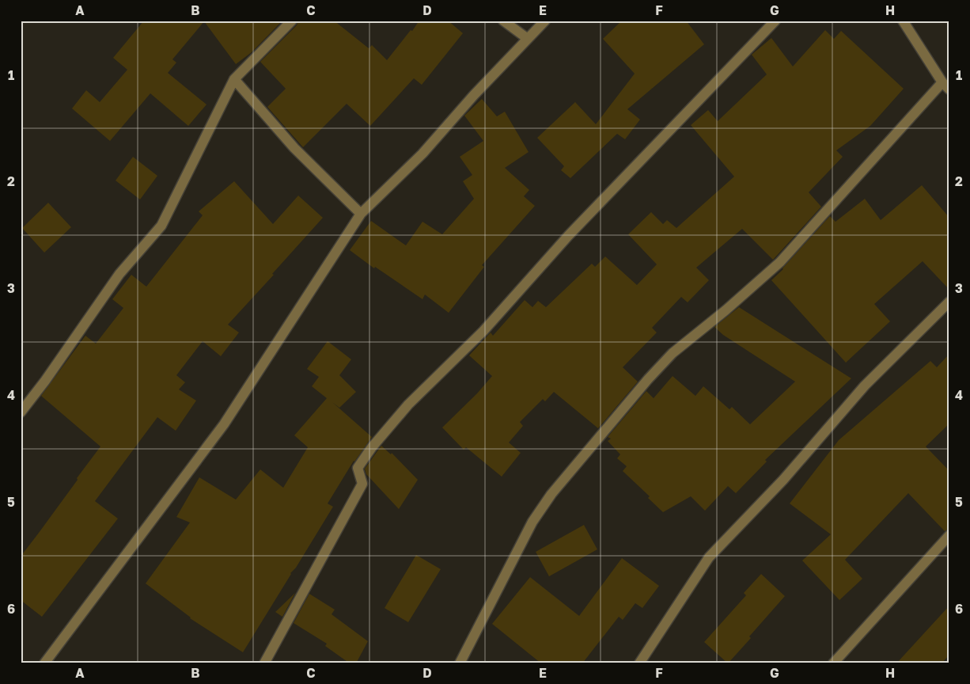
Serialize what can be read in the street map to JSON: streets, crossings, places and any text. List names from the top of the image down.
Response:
{
  "grid": {
    "columns": [
      "A",
      "B",
      "C",
      "D",
      "E",
      "F",
      "G",
      "H"
    ],
    "rows": [
      "1",
      "2",
      "3",
      "4",
      "5",
      "6"
    ]
  }
}
